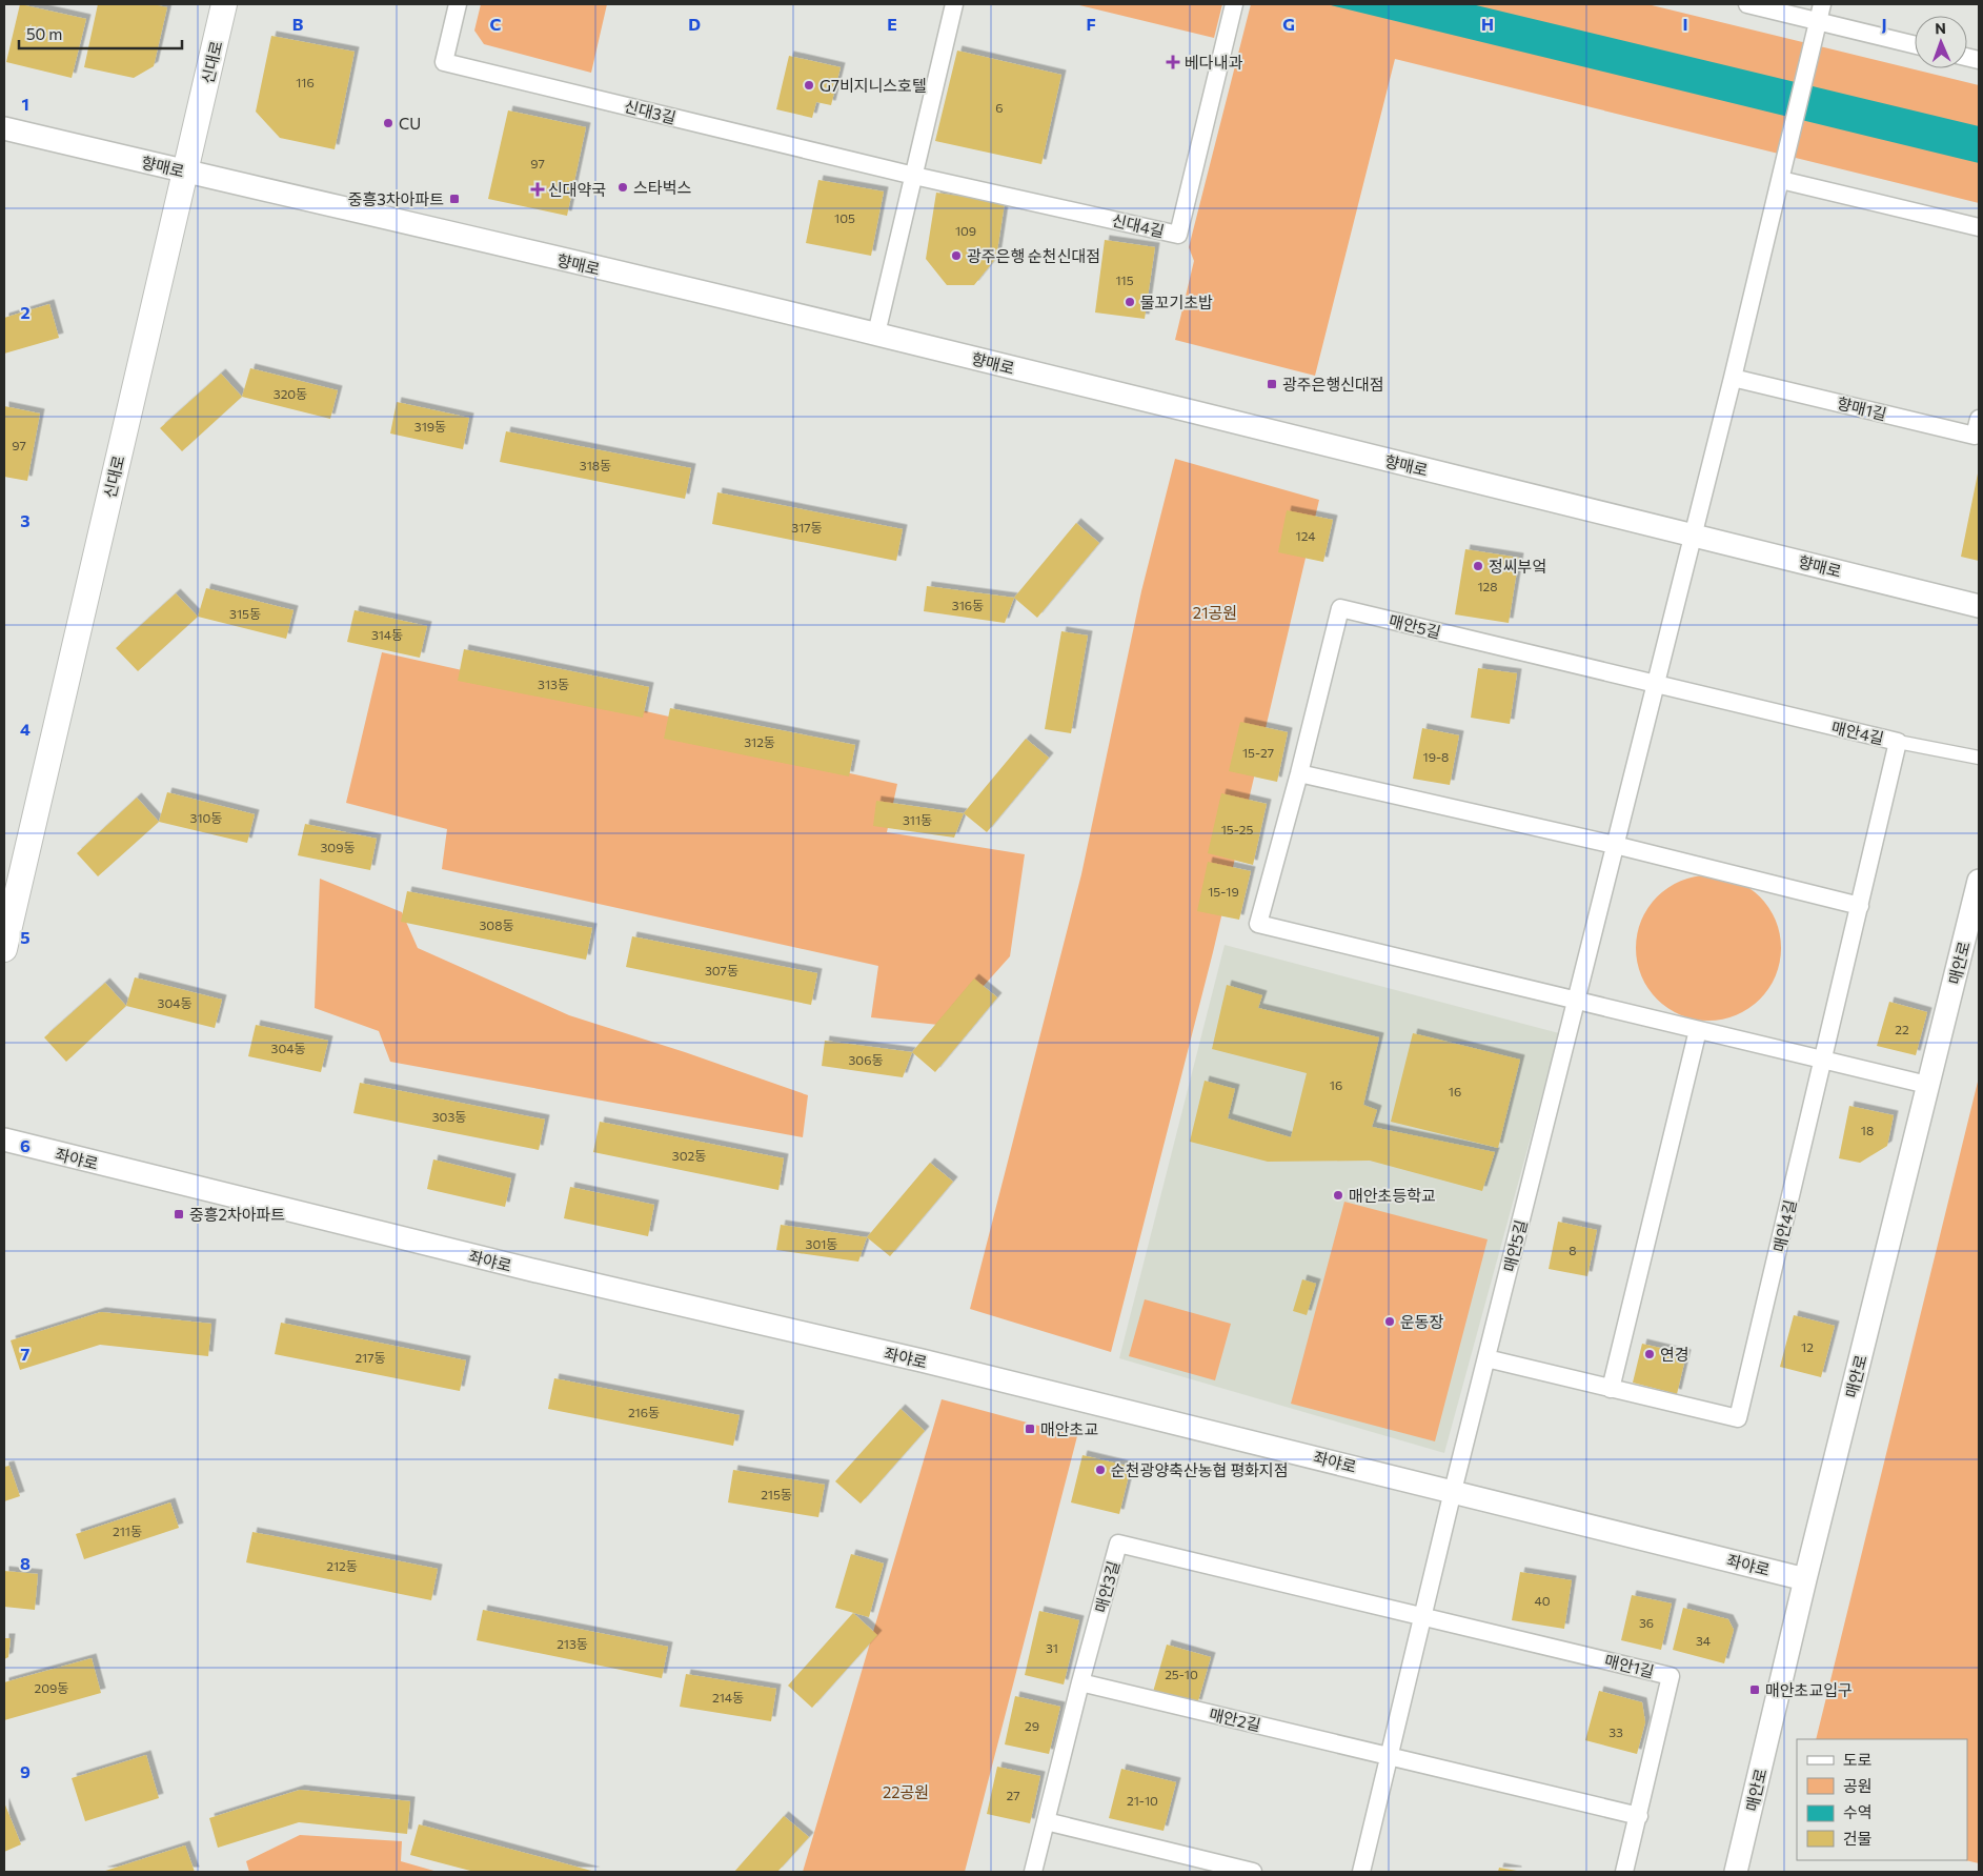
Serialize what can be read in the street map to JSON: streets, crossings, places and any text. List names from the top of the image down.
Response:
{
  "streets": {
    "main road": ["신대로"],
    "street": [
      "신대3길",
      "향매로",
      "신대4길",
      "향매1길",
      "매안5길",
      "매안4길",
      "매안로",
      "좌야로",
      "매안3길",
      "매안1길",
      "매안2길"
    ]
  },
  "crossings": [
    ["신대로", "향매로"],
    ["신대3길", "신대4길"],
    ["향매로", "매안5길"],
    ["매안5길", "매안4길"],
    ["매안5길", "좌야로"],
    ["매안로", "좌야로"],
    ["매안3길", "매안1길"],
    ["매안3길", "매안2길"],
    ["매안1길", "매안2길"]
  ],
  "parks": ["21공원", "22공원"],
  "places": {
    "health": ["베다내과", "신대약국"],
    "other": [
      "G7비지니스호텔",
      "CU",
      "스타벅스",
      "광주은행 순천신대점",
      "물꼬기초밥",
      "정씨부엌",
      "매안초등학교",
      "운동장",
      "연경",
      "순천광양축산농협 평화지점"
    ],
    "transit": [
      "중흥3차아파트",
      "광주은행신대점",
      "중흥2차아파트",
      "매안초교",
      "매안초교입구"
    ]
  },
  "house_numbers": [
    "116",
    "6",
    "97",
    "105",
    "109",
    "115",
    "320동",
    "319동",
    "97",
    "318동",
    "317동",
    "124",
    "128",
    "316동",
    "315동",
    "314동",
    "313동",
    "312동",
    "15-27",
    "19-8",
    "310동",
    "311동",
    "15-25",
    "309동",
    "15-19",
    "308동",
    "307동",
    "304동",
    "22",
    "304동",
    "306동",
    "16",
    "16",
    "303동",
    "18",
    "302동",
    "301동",
    "8",
    "12",
    "217동",
    "216동",
    "215동",
    "211동",
    "212동",
    "40",
    "36",
    "34",
    "213동",
    "31",
    "25-10",
    "209동",
    "214동",
    "29",
    "33",
    "27",
    "21-10"
  ],
  "legend": [
    "도로",
    "공원",
    "수역",
    "건물"
  ],
  "scale_bar": "50 m",
  "north": "top",
  "grid": {
    "columns": [
      "B",
      "C",
      "D",
      "E",
      "F",
      "G",
      "H",
      "I",
      "J"
    ],
    "rows": [
      "1",
      "2",
      "3",
      "4",
      "5",
      "6",
      "7",
      "8",
      "9"
    ]
  }
}
